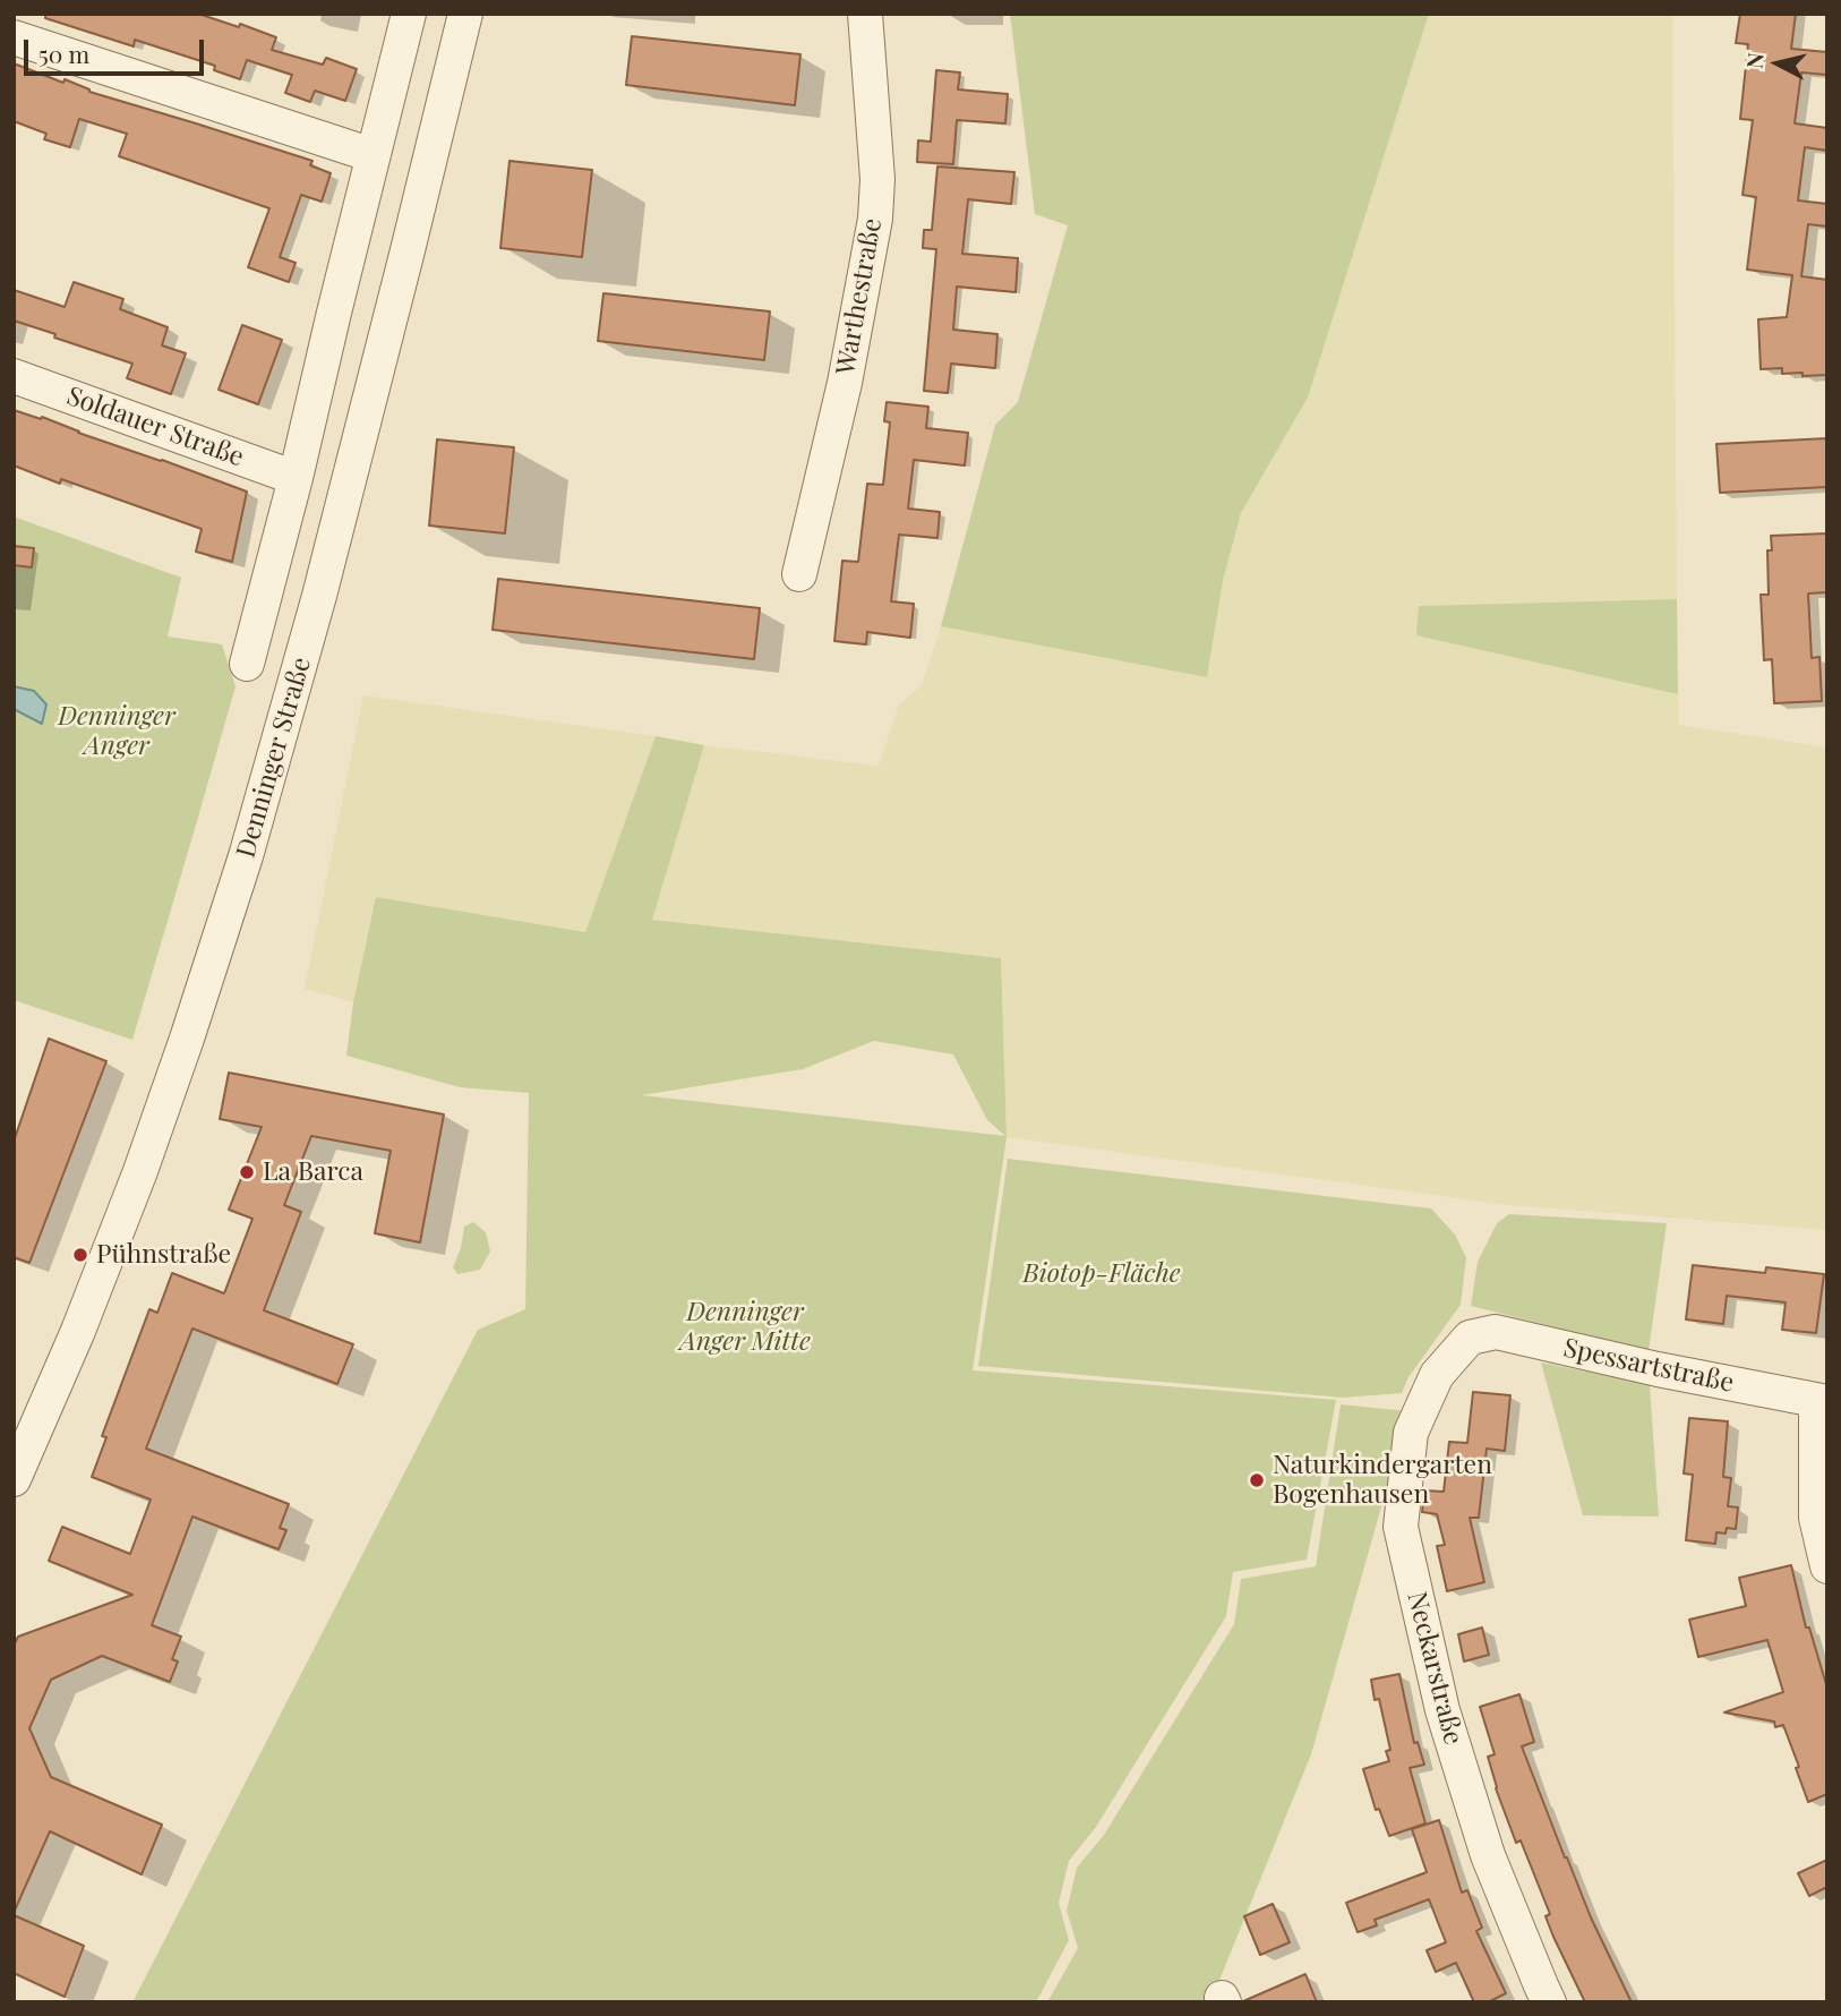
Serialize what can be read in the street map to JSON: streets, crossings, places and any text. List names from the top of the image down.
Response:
{
  "streets": {
    "street": [
      "Warthestraße",
      "Soldauer Straße",
      "Denninger Straße",
      "Spessartstraße",
      "Neckarstraße"
    ]
  },
  "crossings": [
    ["Soldauer Straße", "Denninger Straße"],
    ["Spessartstraße", "Neckarstraße"]
  ],
  "parks": ["Denninger Anger", "Biotop-Fläche", "Denninger Anger Mitte"],
  "places": ["La Barca", "Pühnstraße", "Naturkindergarten Bogenhausen"],
  "scale_bar": "50 m",
  "north": "left"
}
